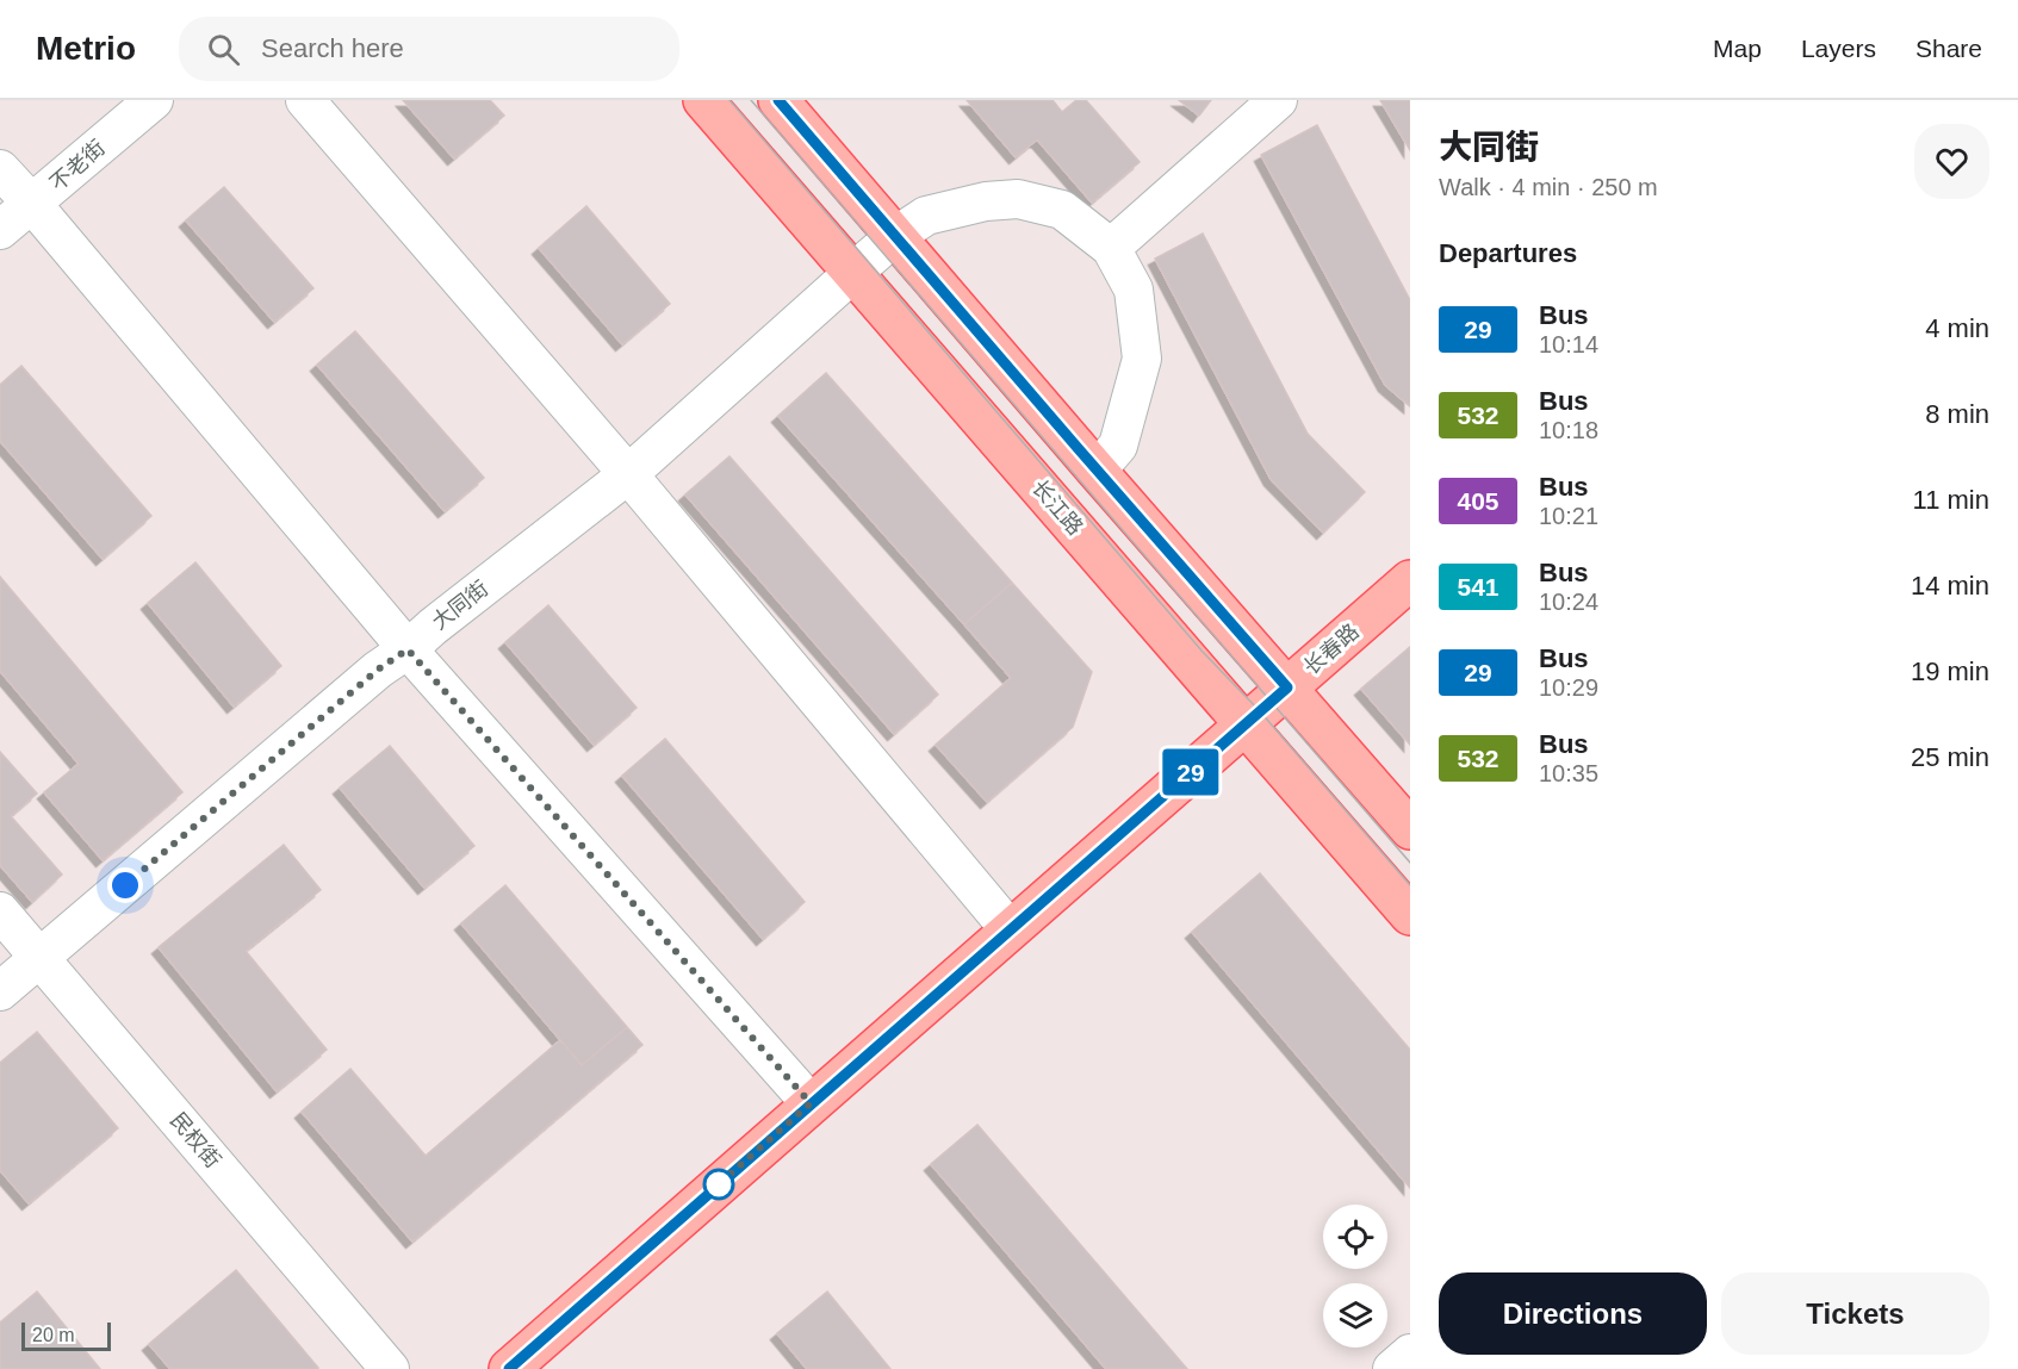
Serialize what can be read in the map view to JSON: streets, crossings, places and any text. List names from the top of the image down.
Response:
{
  "streets": {
    "main road": ["长江路", "长春路"],
    "street": ["不老街", "大同街", "民权街"]
  },
  "crossings": [
    ["长江路", "大同街"],
    ["长江路", "长春路"],
    ["大同街", "民权街"]
  ],
  "lines": ["bus line 29"],
  "scale_bar": "20 m",
  "page": {
    "header": "Metrio",
    "search": "Search here",
    "nav": ["Map", "Layers", "Share"],
    "on_map": "29",
    "heading": [
      ["大同街", "Walk · 4 min · 250 m"],
      "Departures"
    ],
    "list": [
      {
        "mark": "29",
        "name": "Bus",
        "note": "10:14",
        "value": "4 min"
      },
      {
        "mark": "532",
        "name": "Bus",
        "note": "10:18",
        "value": "8 min"
      },
      {
        "mark": "405",
        "name": "Bus",
        "note": "10:21",
        "value": "11 min"
      },
      {
        "mark": "541",
        "name": "Bus",
        "note": "10:24",
        "value": "14 min"
      },
      {
        "mark": "29",
        "name": "Bus",
        "note": "10:29",
        "value": "19 min"
      },
      {
        "mark": "532",
        "name": "Bus",
        "note": "10:35",
        "value": "25 min"
      }
    ],
    "buttons": ["Directions", "Tickets"],
    "scale": "20 m"
  }
}
